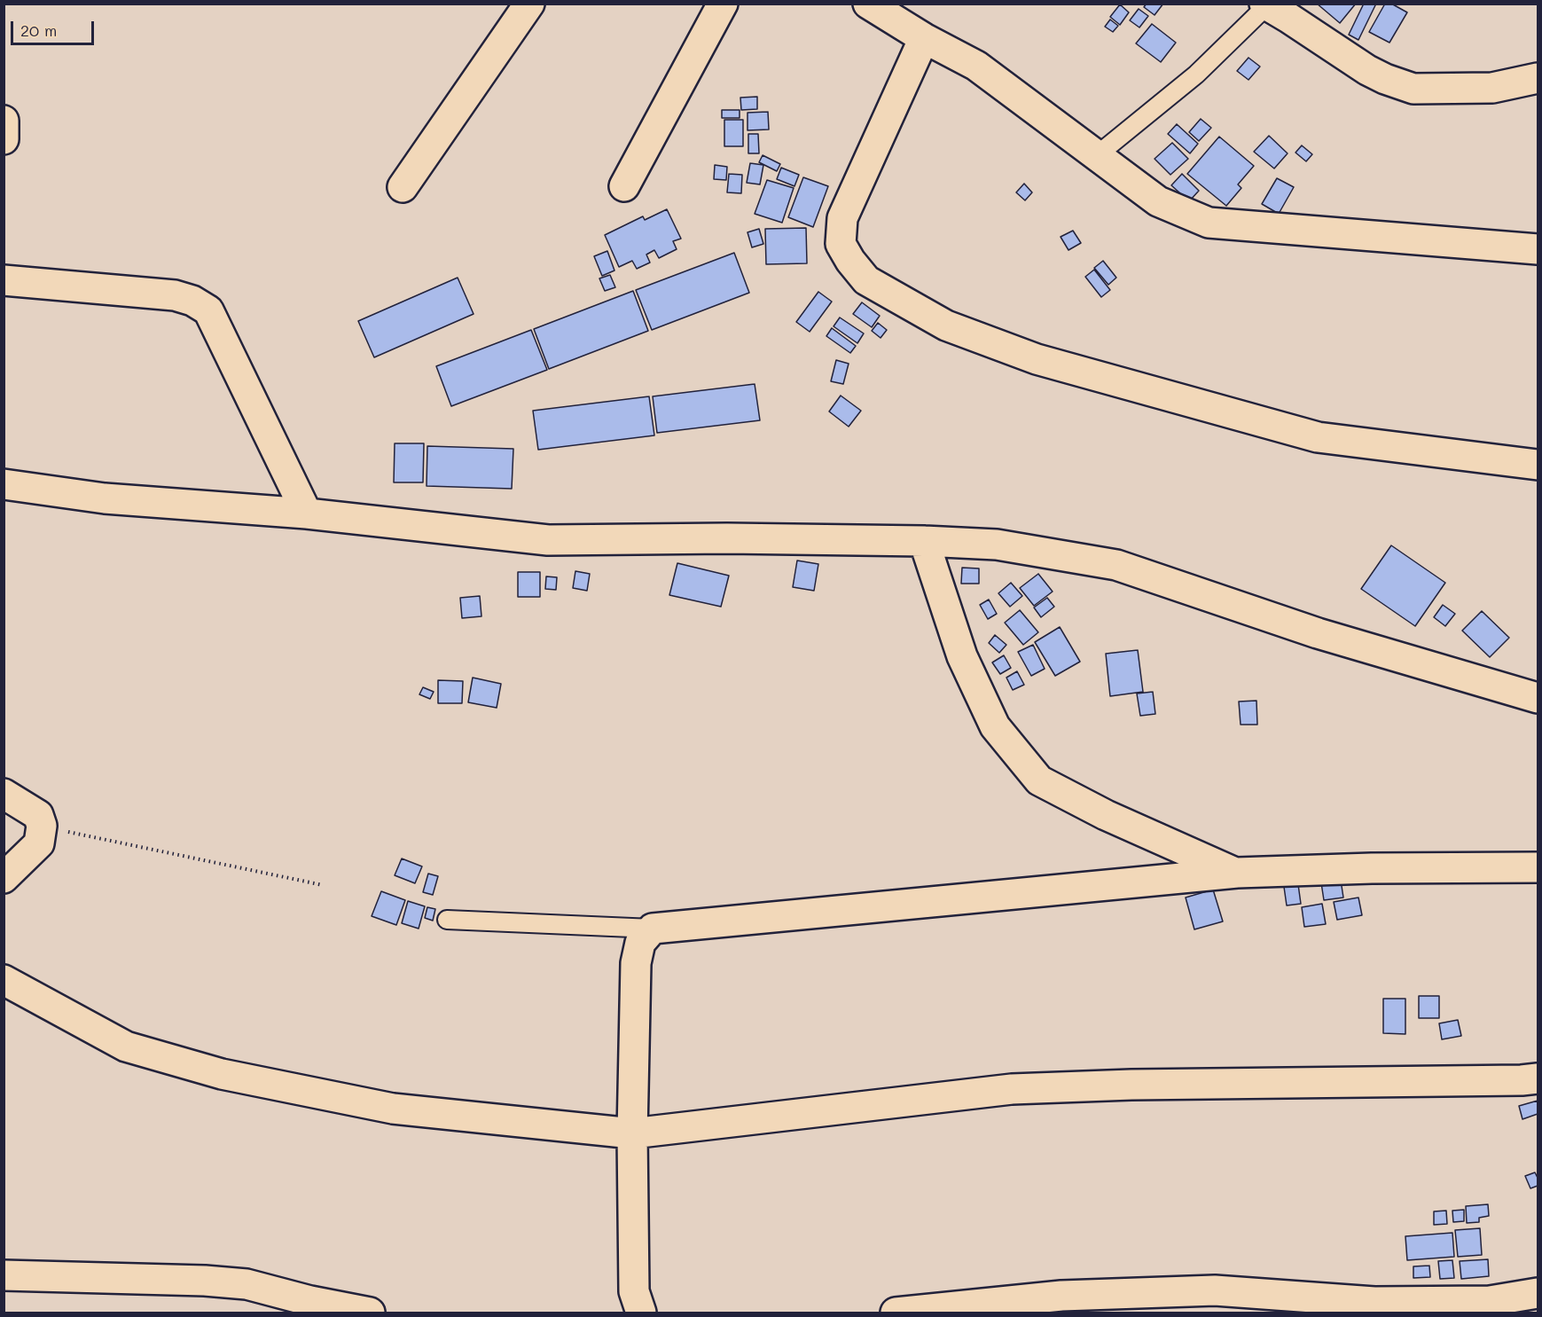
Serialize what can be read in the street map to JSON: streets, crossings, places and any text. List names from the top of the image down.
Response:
{
  "scale_bar": "20 m"
}
